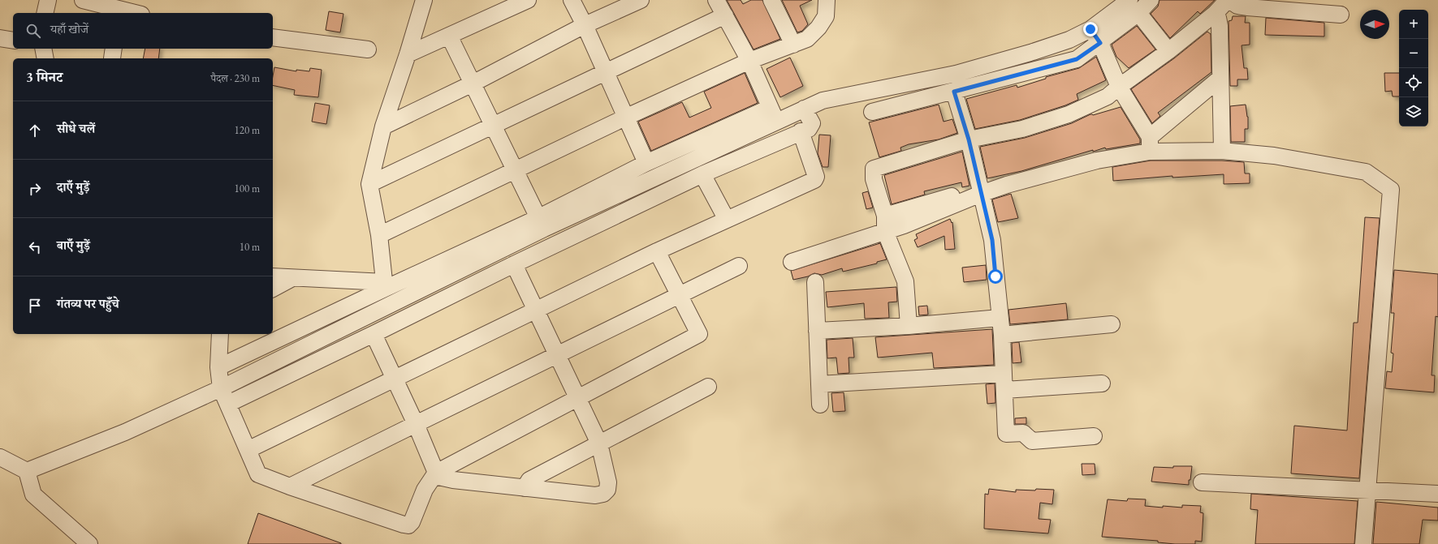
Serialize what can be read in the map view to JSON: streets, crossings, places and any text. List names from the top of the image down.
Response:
{
  "north": "right",
  "page": {
    "map_buttons": ["+", "−"],
    "search": "यहाँ खोजें",
    "heading": ["3 मिनट", "पैदल · 230 m"],
    "list": [
      ["सीधे चलें", "120 m"],
      ["दाएँ मुड़ें", "100 m"],
      ["बाएँ मुड़ें", "10 m"],
      "गंतव्य पर पहुँचे"
    ]
  }
}
